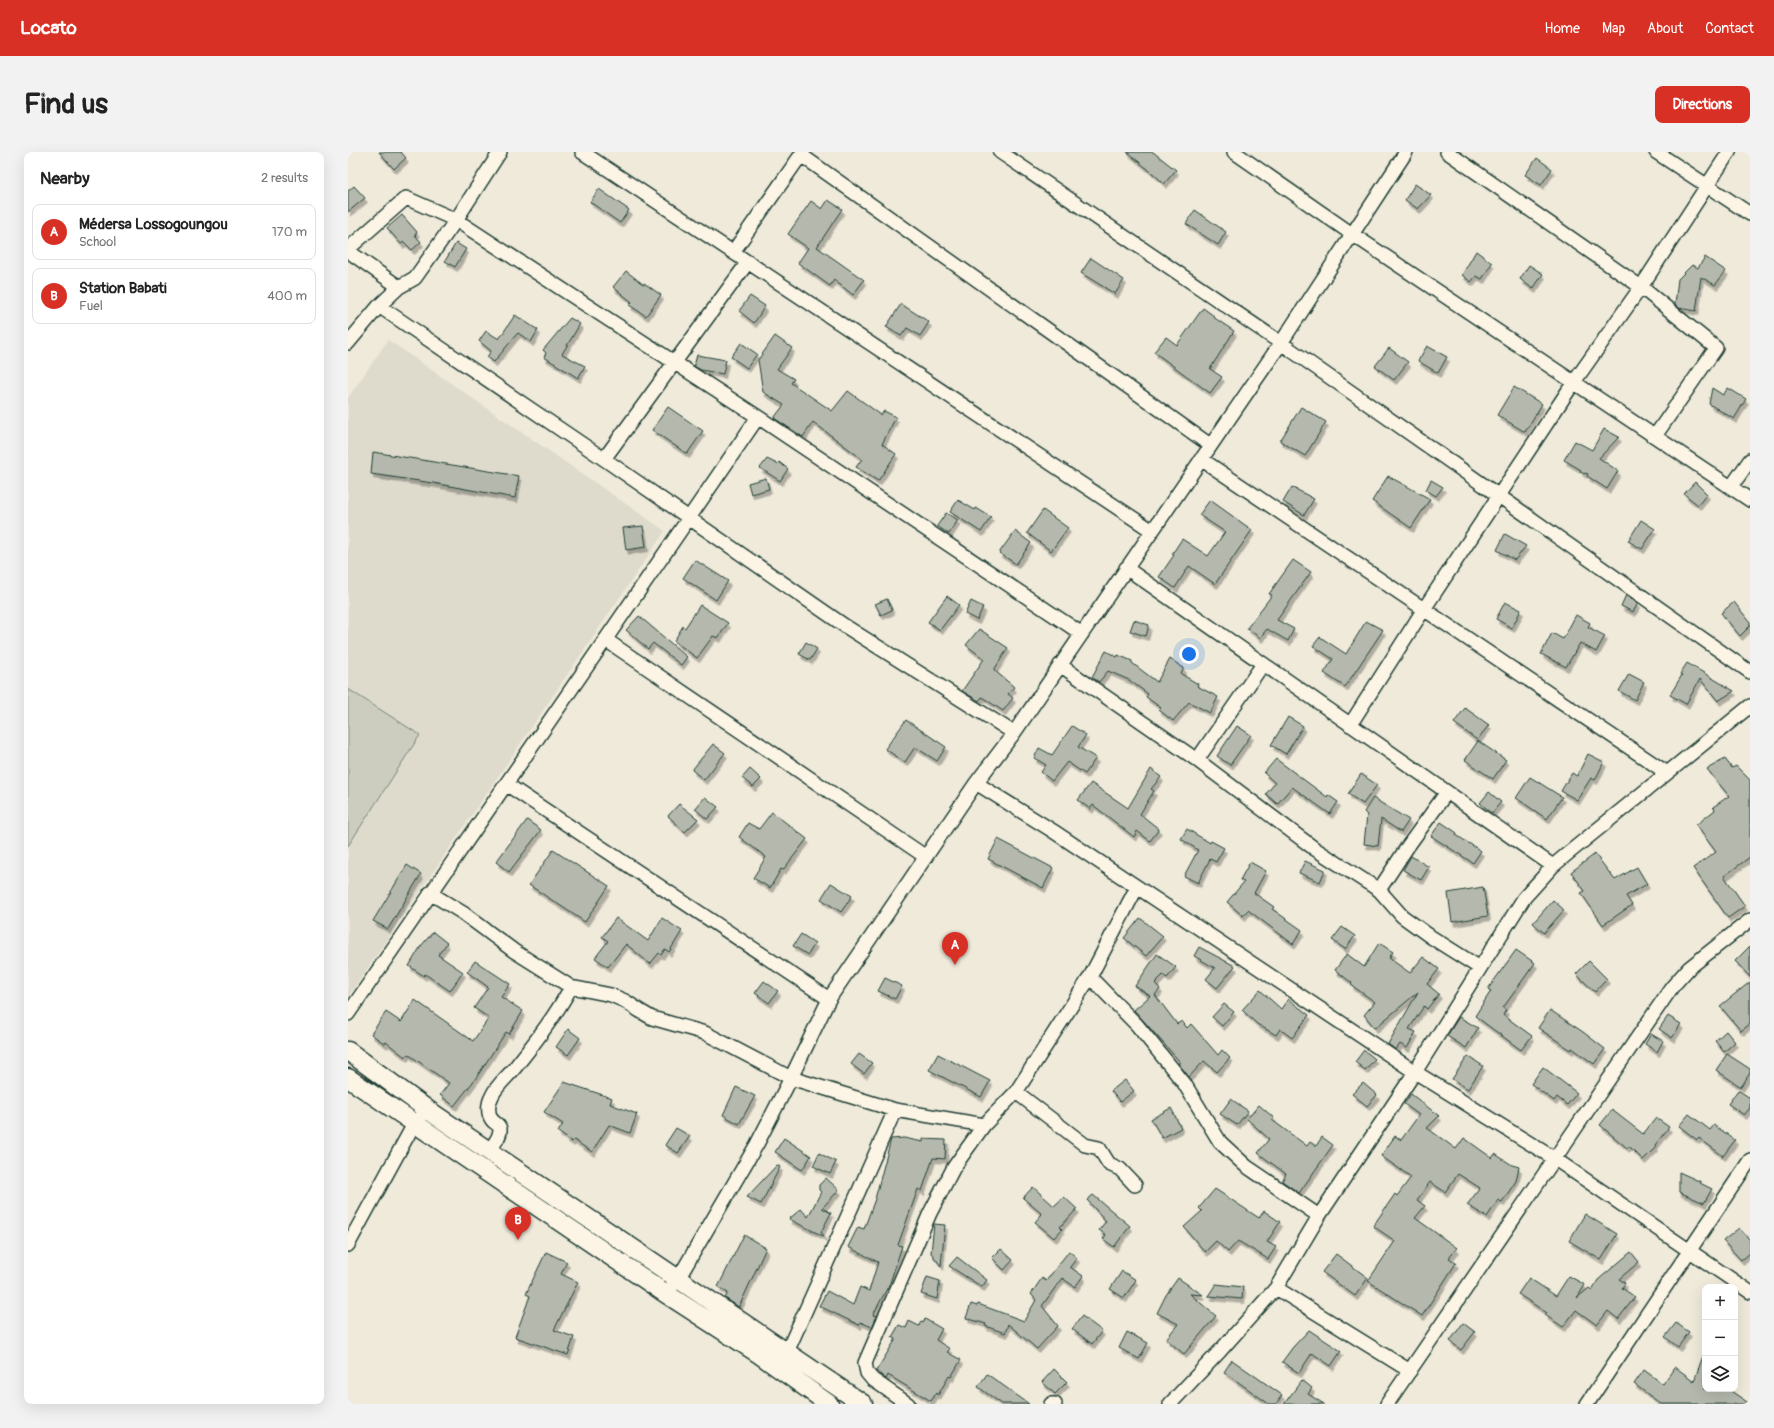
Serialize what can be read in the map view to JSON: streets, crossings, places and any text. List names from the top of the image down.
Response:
{
  "page": {
    "header": "Locato",
    "nav": [
      "Home",
      "Map",
      "About",
      "Contact"
    ],
    "buttons": "Directions",
    "title": "Find us",
    "heading": ["Nearby", "2 results"],
    "list": [
      {
        "mark": "A",
        "name": "Médersa Lossogoungou",
        "note": "School",
        "value": "170 m"
      },
      {
        "mark": "B",
        "name": "Station Babati",
        "note": "Fuel",
        "value": "400 m"
      }
    ],
    "pins": ["A", "B"],
    "map_buttons": ["+", "−"]
  }
}
